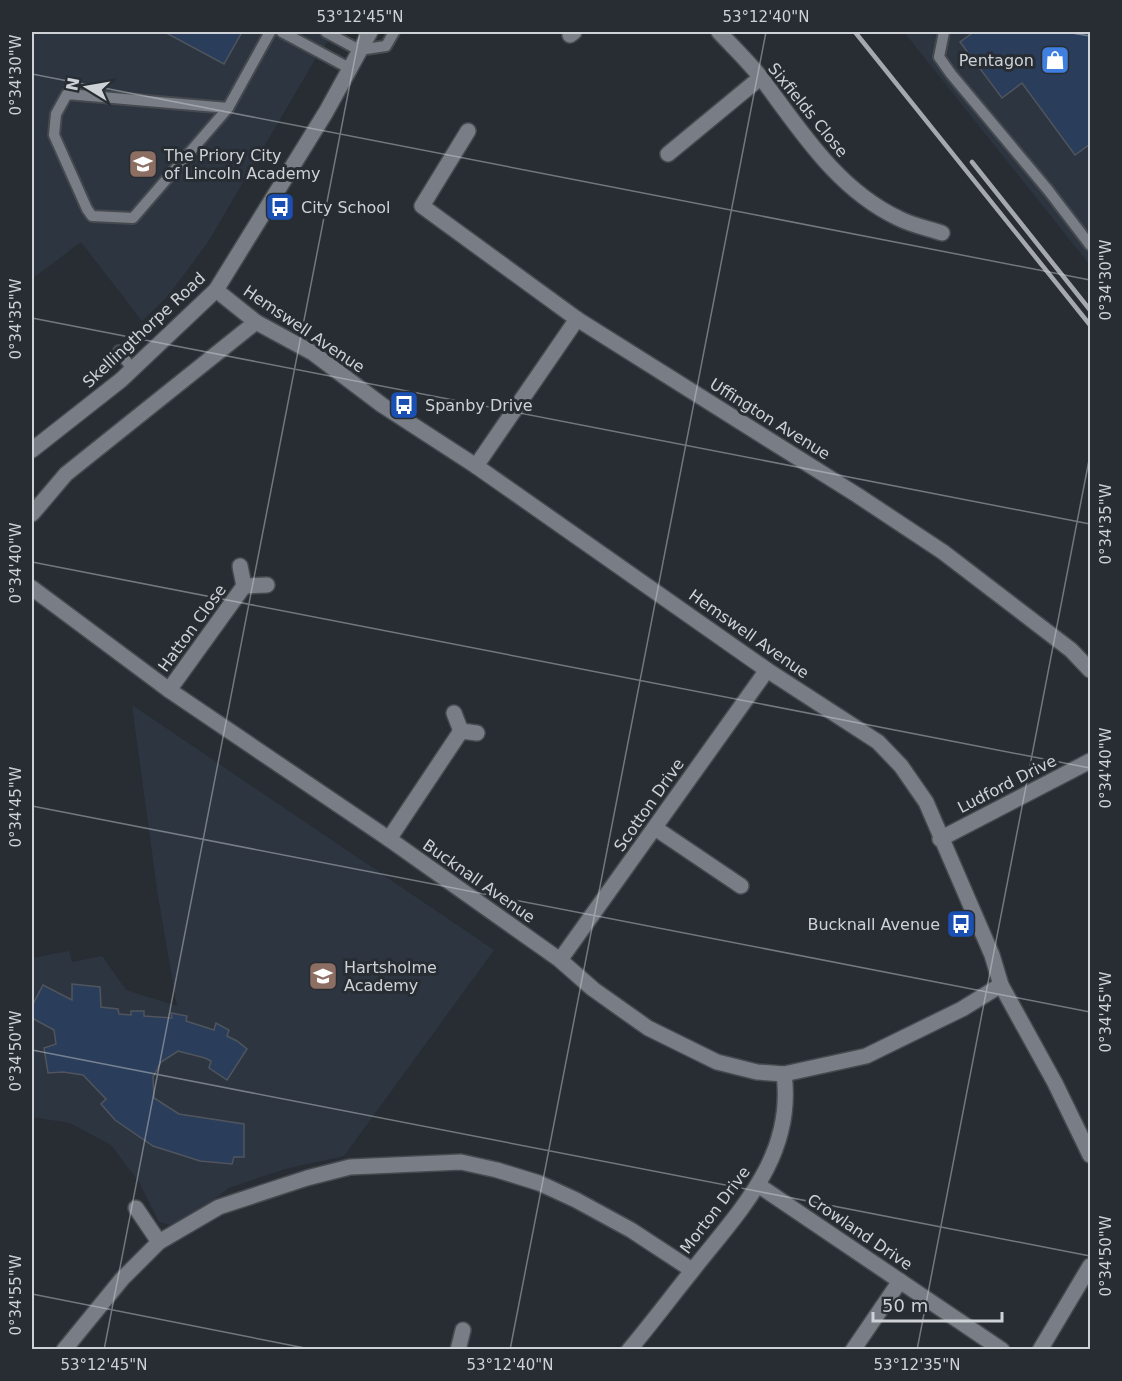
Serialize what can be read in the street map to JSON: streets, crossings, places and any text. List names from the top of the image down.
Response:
{
  "streets": {
    "street": [
      "Sixfields Close",
      "Hemswell Avenue",
      "Skellingthorpe Road",
      "Uffington Avenue",
      "Hatton Close",
      "Ludford Drive",
      "Scotton Drive",
      "Bucknall Avenue",
      "Morton Drive",
      "Crowland Drive"
    ]
  },
  "crossings": [
    ["Hemswell Avenue", "Skellingthorpe Road"],
    ["Hemswell Avenue", "Ludford Drive"],
    ["Hemswell Avenue", "Scotton Drive"],
    ["Hemswell Avenue", "Bucknall Avenue"],
    ["Hatton Close", "Bucknall Avenue"],
    ["Scotton Drive", "Bucknall Avenue"],
    ["Bucknall Avenue", "Morton Drive"],
    ["Morton Drive", "Crowland Drive"]
  ],
  "places": {
    "shop": ["Pentagon"],
    "school or university": ["The Priory City of Lincoln Academy", "Hartsholme Academy"],
    "bus stop": ["City School", "Spanby Drive", "Bucknall Avenue"]
  },
  "scale_bar": "50 m",
  "north": "left",
  "coordinates": [
    "53°12'45\"N",
    "53°12'40\"N",
    "0°34'30\"W",
    "0°34'35\"W",
    "0°34'40\"W",
    "0°34'45\"W",
    "0°34'50\"W",
    "0°34'55\"W",
    "53°12'35\"N"
  ]
}
